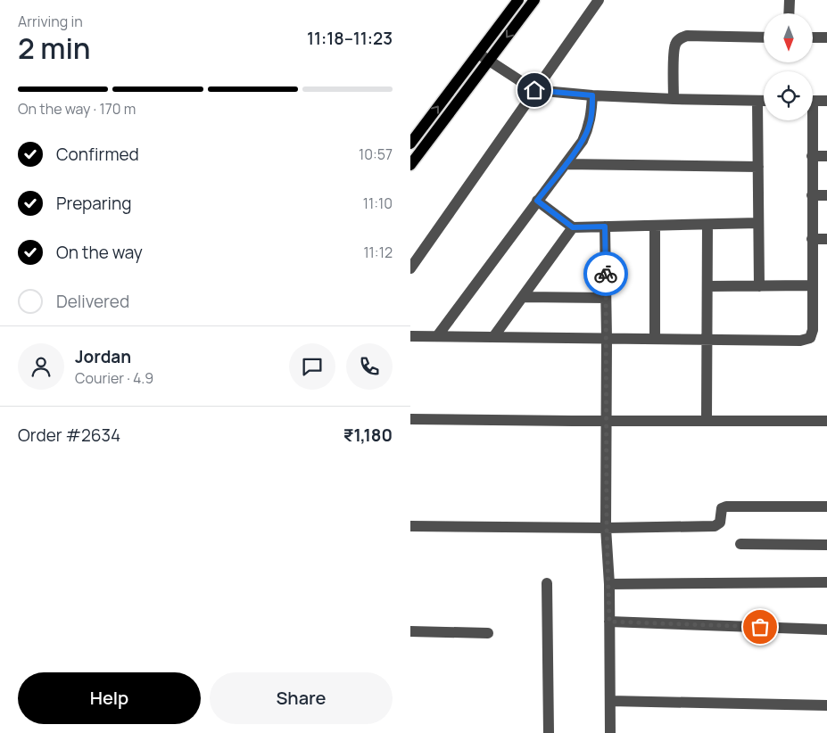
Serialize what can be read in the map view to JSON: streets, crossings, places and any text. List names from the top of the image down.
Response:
{
  "north": "bottom",
  "page": {
    "heading": ["2 min", "Arriving in", "11:18–11:23"],
    "panel": [
      "Jordan",
      "Courier · 4.9",
      "Order #2634",
      "₹1,180"
    ],
    "bar": "On the way · 170 m",
    "list": [
      ["Confirmed", "10:57"],
      ["Preparing", "11:10"],
      ["On the way", "11:12"],
      "Delivered"
    ],
    "buttons": ["Help", "Share"]
  }
}
